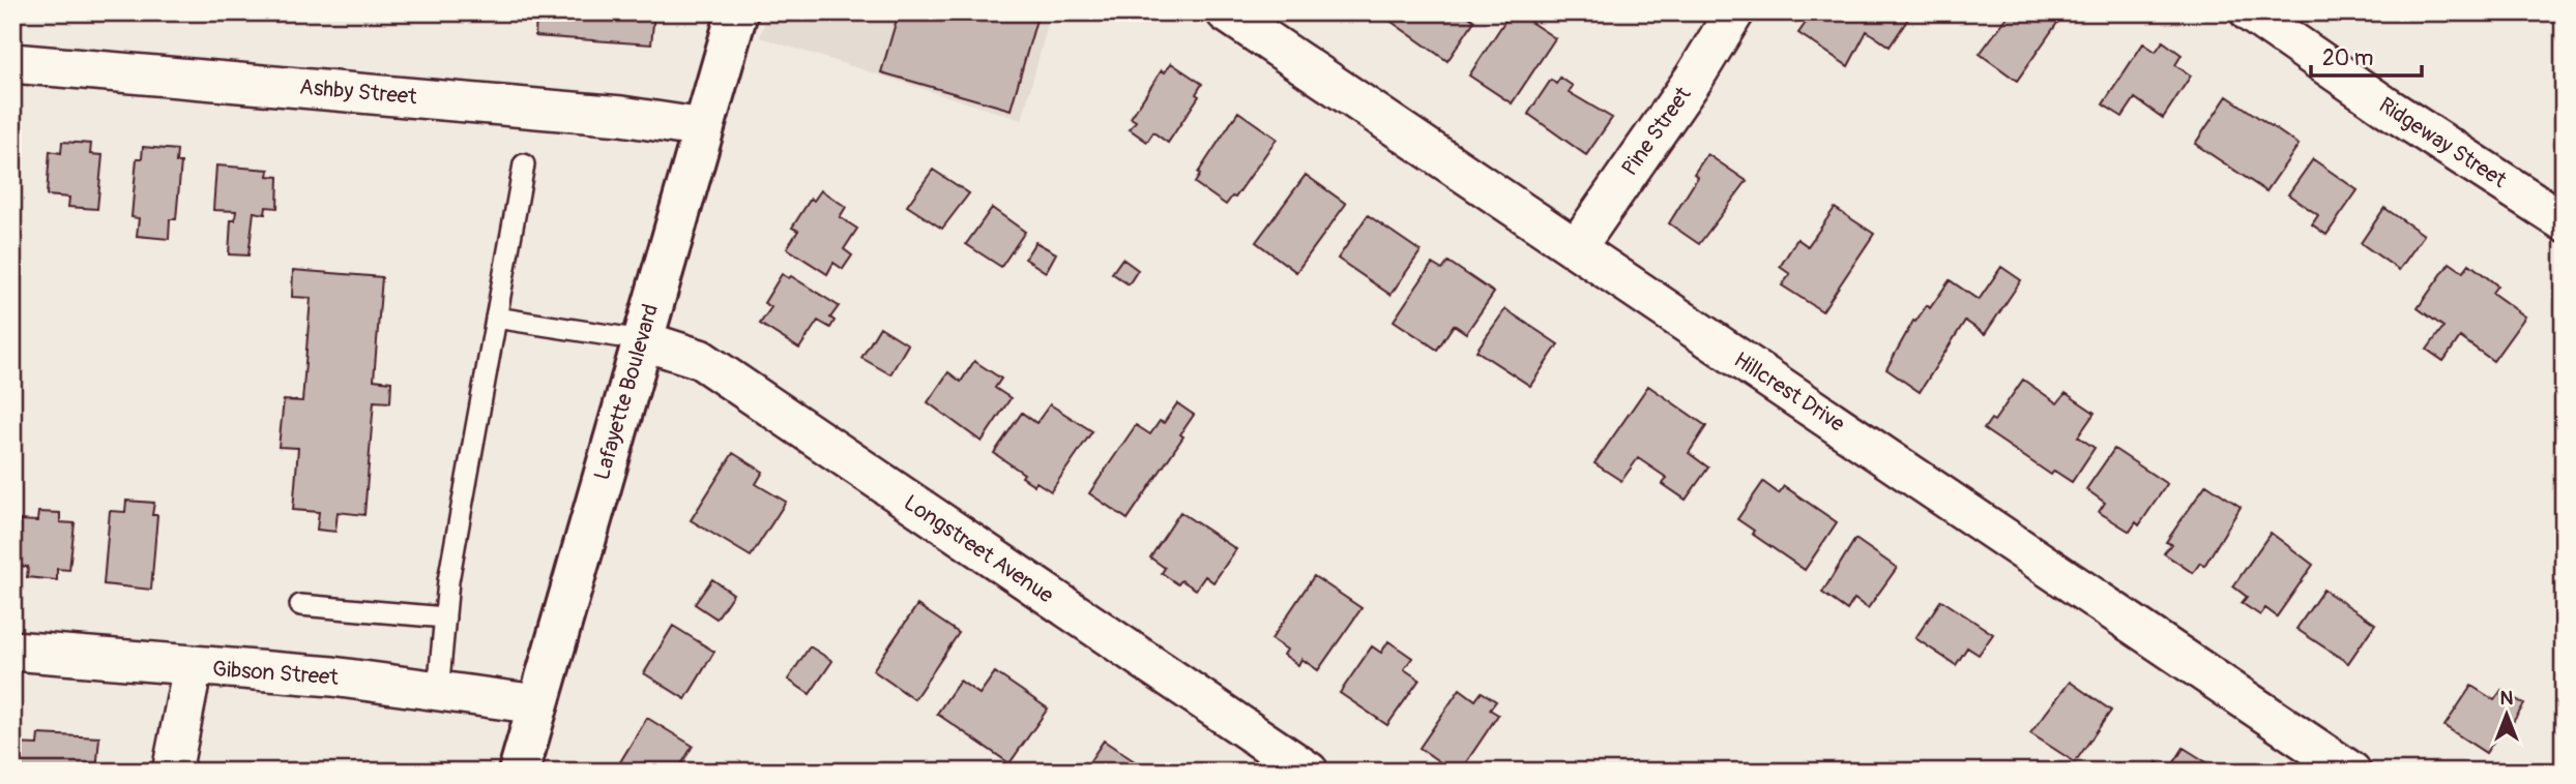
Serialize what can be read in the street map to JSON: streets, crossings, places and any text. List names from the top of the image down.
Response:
{
  "streets": {
    "main road": ["Lafayette Boulevard"],
    "street": [
      "Ashby Street",
      "Pine Street",
      "Ridgeway Street",
      "Hillcrest Drive",
      "Longstreet Avenue",
      "Gibson Street"
    ]
  },
  "crossings": [
    ["Ashby Street", "Lafayette Boulevard"],
    ["Pine Street", "Hillcrest Drive"],
    ["Lafayette Boulevard", "Longstreet Avenue"],
    ["Lafayette Boulevard", "Gibson Street"]
  ],
  "scale_bar": "20 m",
  "north": "top"
}
